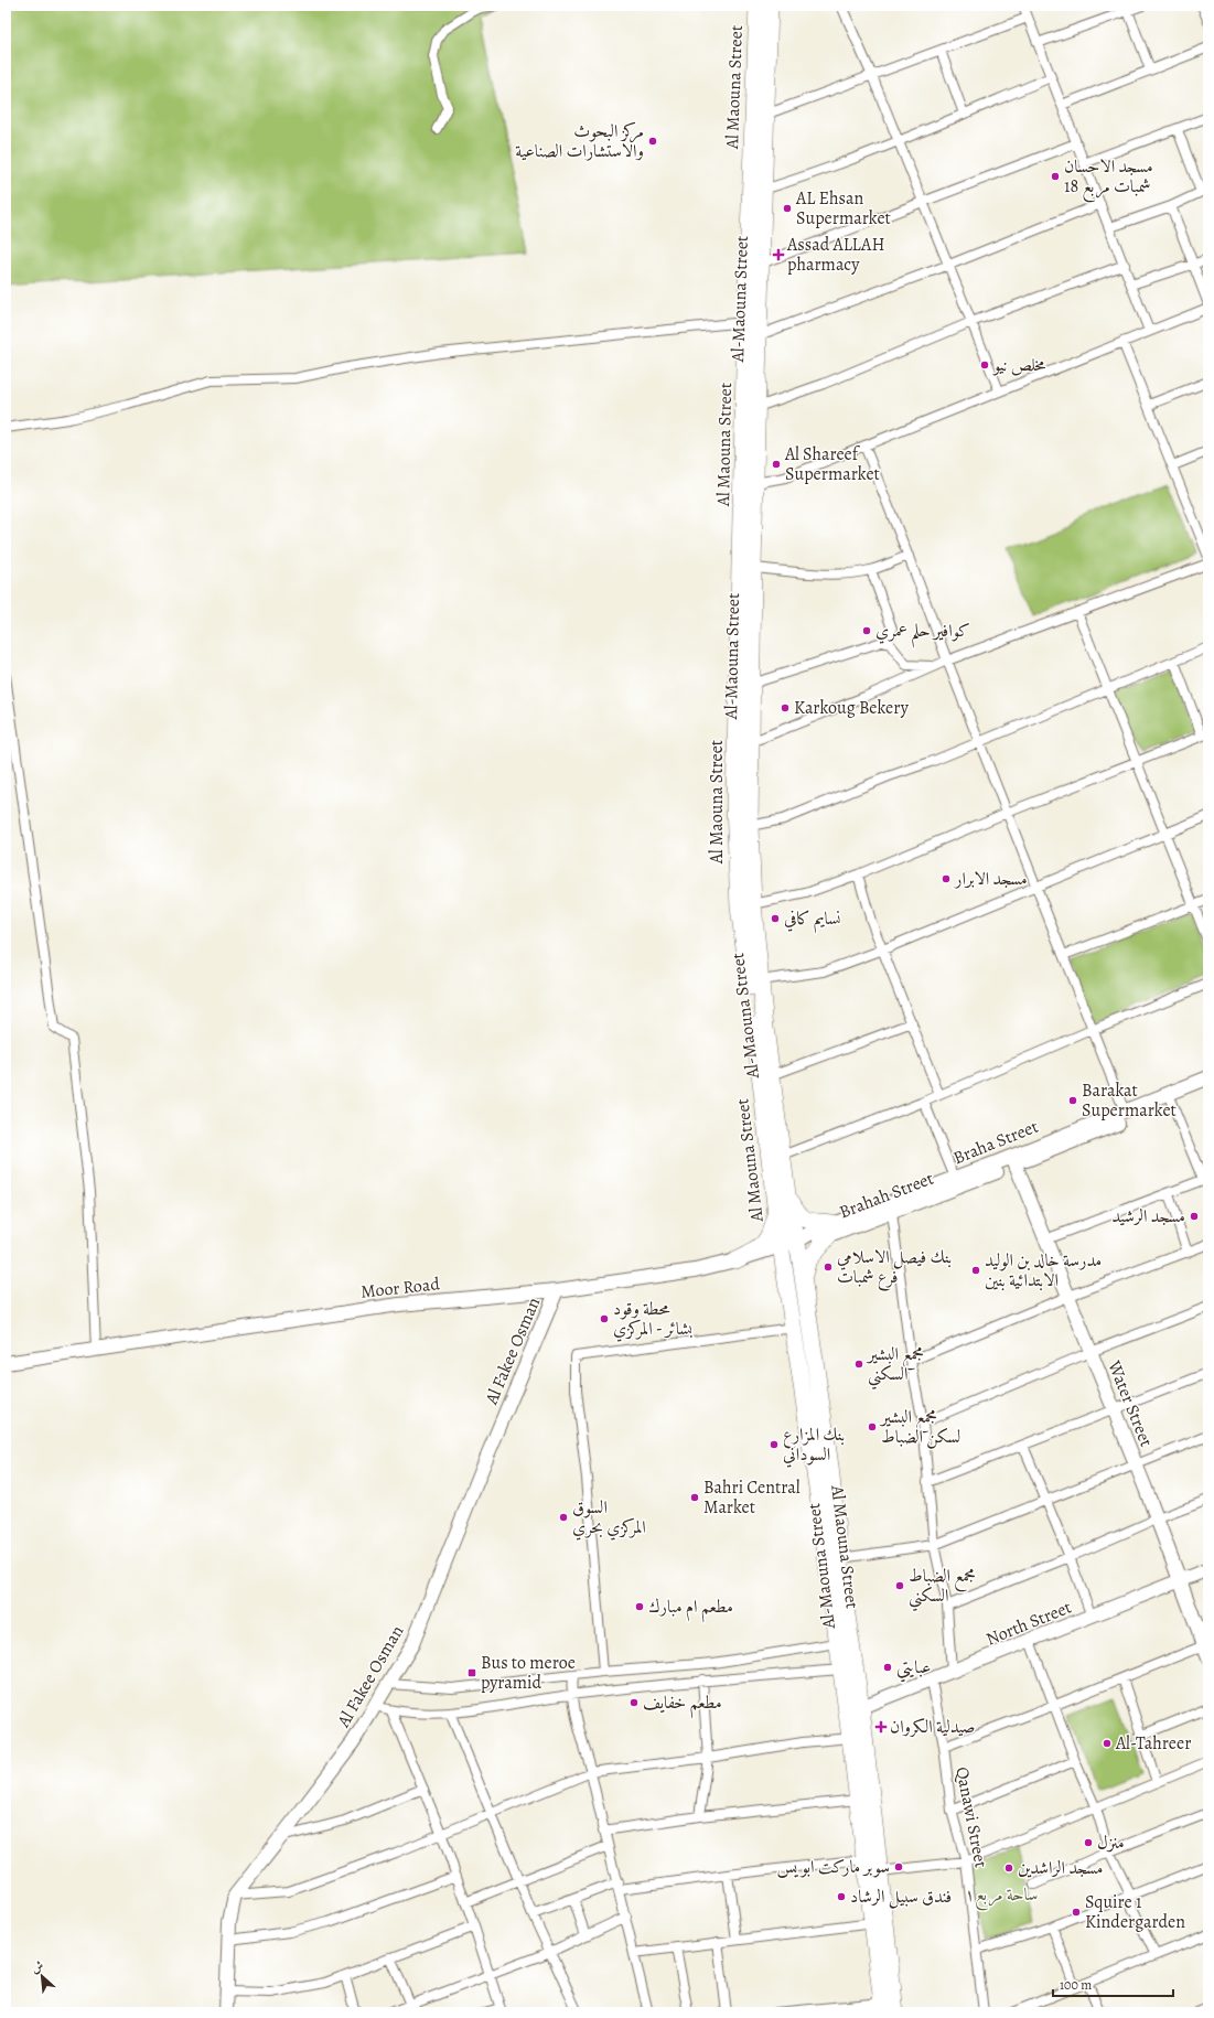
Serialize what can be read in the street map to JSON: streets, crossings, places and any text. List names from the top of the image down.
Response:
{
  "streets": {
    "highway": ["Al Maouna Street", "Al-Maouna Street"],
    "street": [
      "Braha Street",
      "Brahah Street",
      "Moor Road",
      "Al Fakee Osman",
      "Water Street",
      "North Street",
      "Qanawi Street"
    ]
  },
  "crossings": [
    ["Al Maouna Street", "Al-Maouna Street"],
    ["Al Maouna Street", "Moor Road"],
    ["Al-Maouna Street", "Brahah Street"],
    ["Al-Maouna Street", "Moor Road"],
    ["Al-Maouna Street", "North Street"],
    ["Braha Street", "Brahah Street"],
    ["Brahah Street", "Moor Road"],
    ["Brahah Street", "Water Street"],
    ["Moor Road", "Al Fakee Osman"],
    ["Water Street", "North Street"],
    ["North Street", "Qanawi Street"]
  ],
  "parks": ["ساحة مربع١"],
  "places": {
    "other": [
      "مركز البحوث والاستشارات الصناعية",
      "مسجد الاحسان شمبات مربع 18",
      "AL Ehsan Supermarket",
      "مخلص نيو",
      "Al Shareef Supermarket",
      "كوافير حلم عمري",
      "Karkoug Bekery",
      "مسجد الابرار",
      "نسايم كافي",
      "Barakat Supermarket",
      "مسجد الرشيد",
      "بنك فيصل الاسلامي فرع شمبات",
      "مدرسة خالد بن الوليد الابتدائية بنين",
      "محطة وقود بشائر - المركزي",
      "مجمع البشير السكني",
      "مجمع البشير لسكن الضباط",
      "بنك المزارع السوداني",
      "Bahri Central Market",
      "السوق المركزي بحري",
      "مجمع الضباط السكني",
      "مطعم ام مبارك",
      "عبايتي",
      "مطعم خفايف",
      "Al-Tahreer",
      "منزل",
      "سوبر ماركت ابو يس",
      "مسجد الراشدين",
      "فندق سبيل الرشاد",
      "Squire 1 Kindergarden"
    ],
    "health": ["Assad ALLAH pharmacy", "صيدلية الكروان"],
    "transit": ["Bus to meroe pyramid"]
  },
  "scale_bar": "100 m",
  "north": "top left"
}
